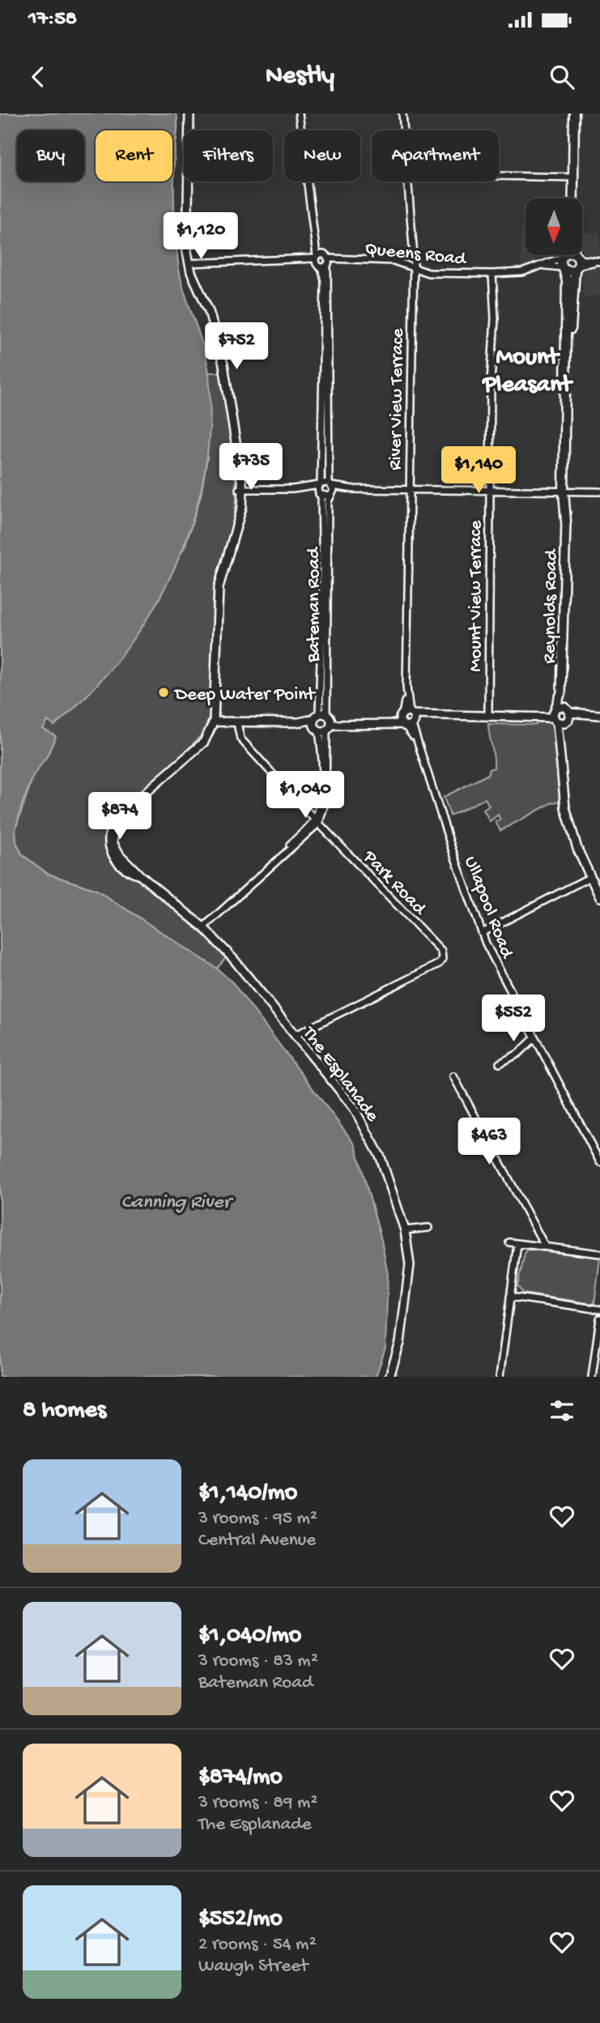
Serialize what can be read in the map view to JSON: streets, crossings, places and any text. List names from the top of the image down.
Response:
{
  "streets": {
    "main road": ["Reynolds Road"],
    "street": [
      "Queens Road",
      "River View Terrace",
      "Mount View Terrace",
      "Bateman Road",
      "Park Road",
      "Ullapool Road",
      "The Esplanade"
    ]
  },
  "crossings": [
    ["Queens Road", "River View Terrace"],
    ["Queens Road", "Mount View Terrace"],
    ["Queens Road", "Bateman Road"],
    ["Queens Road", "Reynolds Road"],
    ["Queens Road", "The Esplanade"],
    ["River View Terrace", "Ullapool Road"],
    ["Bateman Road", "Park Road"],
    ["Bateman Road", "The Esplanade"],
    ["Park Road", "The Esplanade"]
  ],
  "districts": ["Mount Pleasant"],
  "water": ["Canning River"],
  "places": ["Deep Water Point"],
  "north": "bottom",
  "page": {
    "status": "17:58",
    "header": "Nestly",
    "chip": [
      "Buy",
      "Rent",
      "Filters",
      "New",
      "Apartment"
    ],
    "price": [
      "$1,120",
      "$752",
      "$735",
      "$1,140",
      "$1,040",
      "$874",
      "$552",
      "$463"
    ],
    "heading": "8 homes",
    "list": [
      {
        "name": "$1,140/mo",
        "note": "3 rooms · 95 m² · Central Avenue"
      },
      {
        "name": "$1,040/mo",
        "note": "3 rooms · 83 m² · Bateman Road"
      },
      {
        "name": "$874/mo",
        "note": "3 rooms · 89 m² · The Esplanade"
      },
      {
        "name": "$552/mo",
        "note": "2 rooms · 54 m² · Waugh Street"
      }
    ]
  }
}
